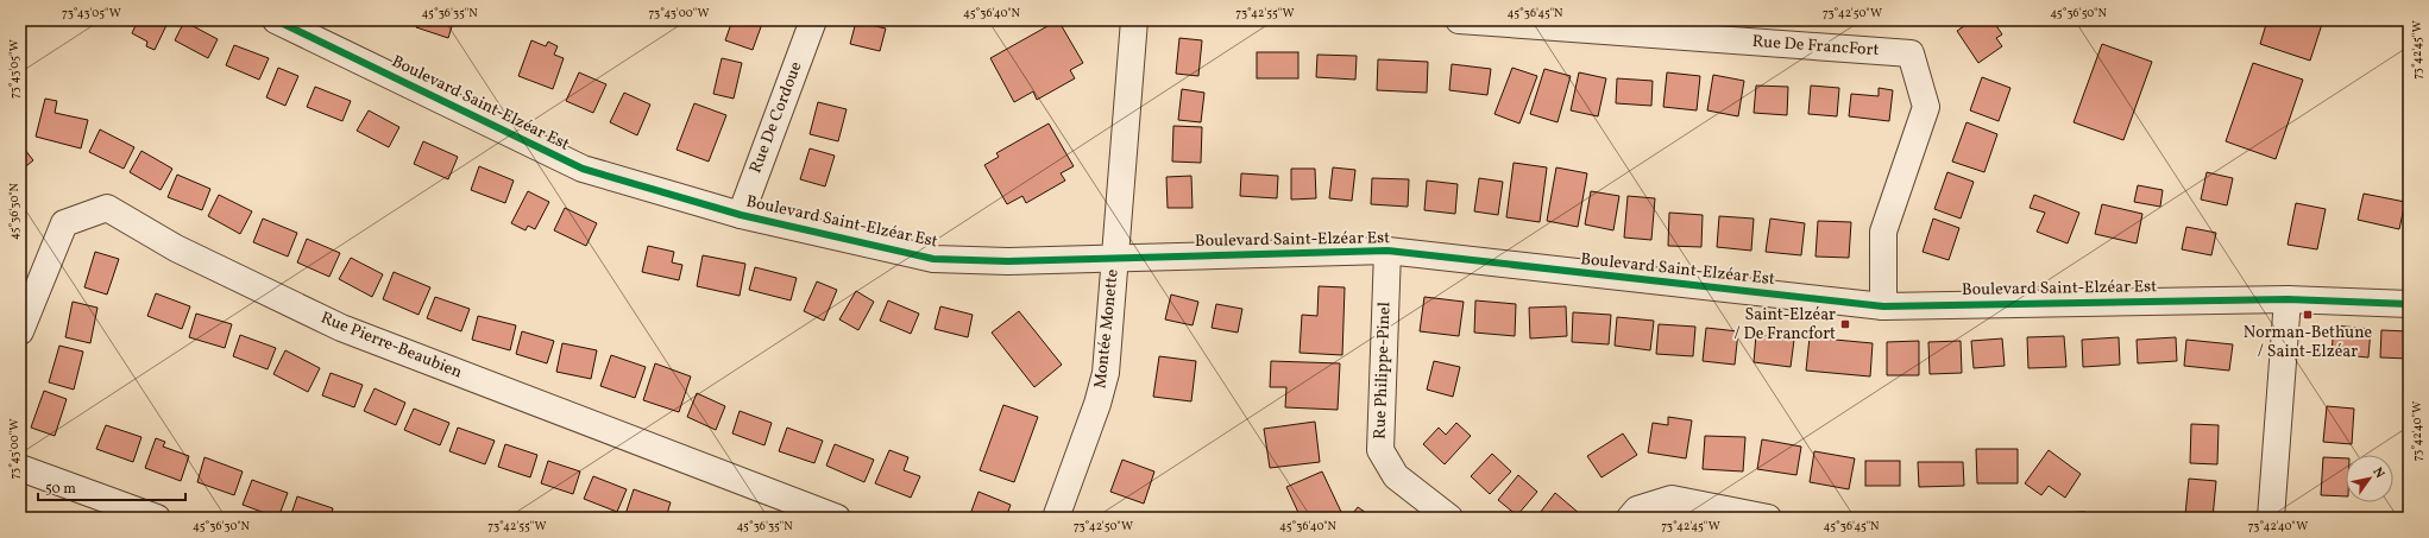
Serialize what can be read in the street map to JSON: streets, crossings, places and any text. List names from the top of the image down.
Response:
{
  "streets": {
    "street": [
      "Rue De FrancFort",
      "Boulevard Saint-Elzéar Est",
      "Rue De Cordoue",
      "Montée Monette",
      "Rue Pierre-Beaubien",
      "Rue Philippe-Pinel"
    ]
  },
  "crossings": [
    ["Rue De FrancFort", "Boulevard Saint-Elzéar Est"],
    ["Boulevard Saint-Elzéar Est", "Rue De Cordoue"],
    ["Boulevard Saint-Elzéar Est", "Montée Monette"],
    ["Boulevard Saint-Elzéar Est", "Rue Philippe-Pinel"]
  ],
  "places": {
    "transit": ["Norman-Bethune / Saint-Elzéar", "Saint-Elzéar / De Francfort"]
  },
  "scale_bar": "50 m",
  "north": "top right",
  "coordinates": [
    "73°43'05\"W",
    "45°36'35\"N",
    "73°43'00\"W",
    "45°36'40\"N",
    "73°42'55\"W",
    "45°36'45\"N",
    "73°42'50\"W",
    "45°36'50\"N",
    "73°42'45\"W",
    "45°36'30\"N",
    "73°42'40\"W"
  ]
}
